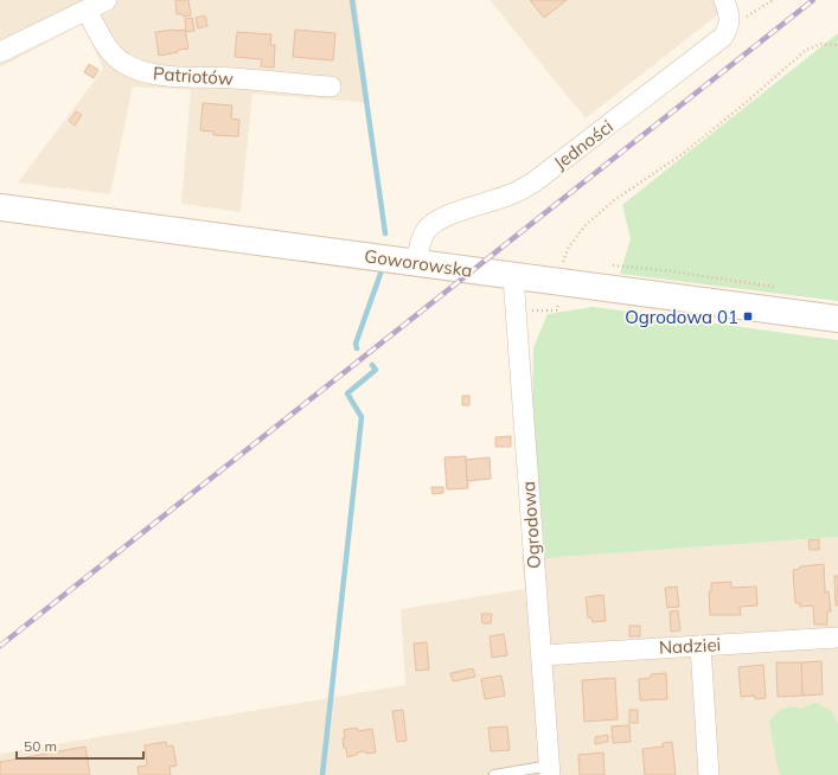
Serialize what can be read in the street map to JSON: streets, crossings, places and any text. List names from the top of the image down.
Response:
{
  "streets": {
    "main road": ["Goworowska"],
    "street": [
      "Patriotów",
      "Jedności",
      "Ogrodowa",
      "Nadziei"
    ]
  },
  "crossings": [
    ["Jedności", "Goworowska"],
    ["Goworowska", "Ogrodowa"],
    ["Ogrodowa", "Nadziei"]
  ],
  "places": {
    "transit": ["Ogrodowa 01"]
  },
  "scale_bar": "50 m"
}
